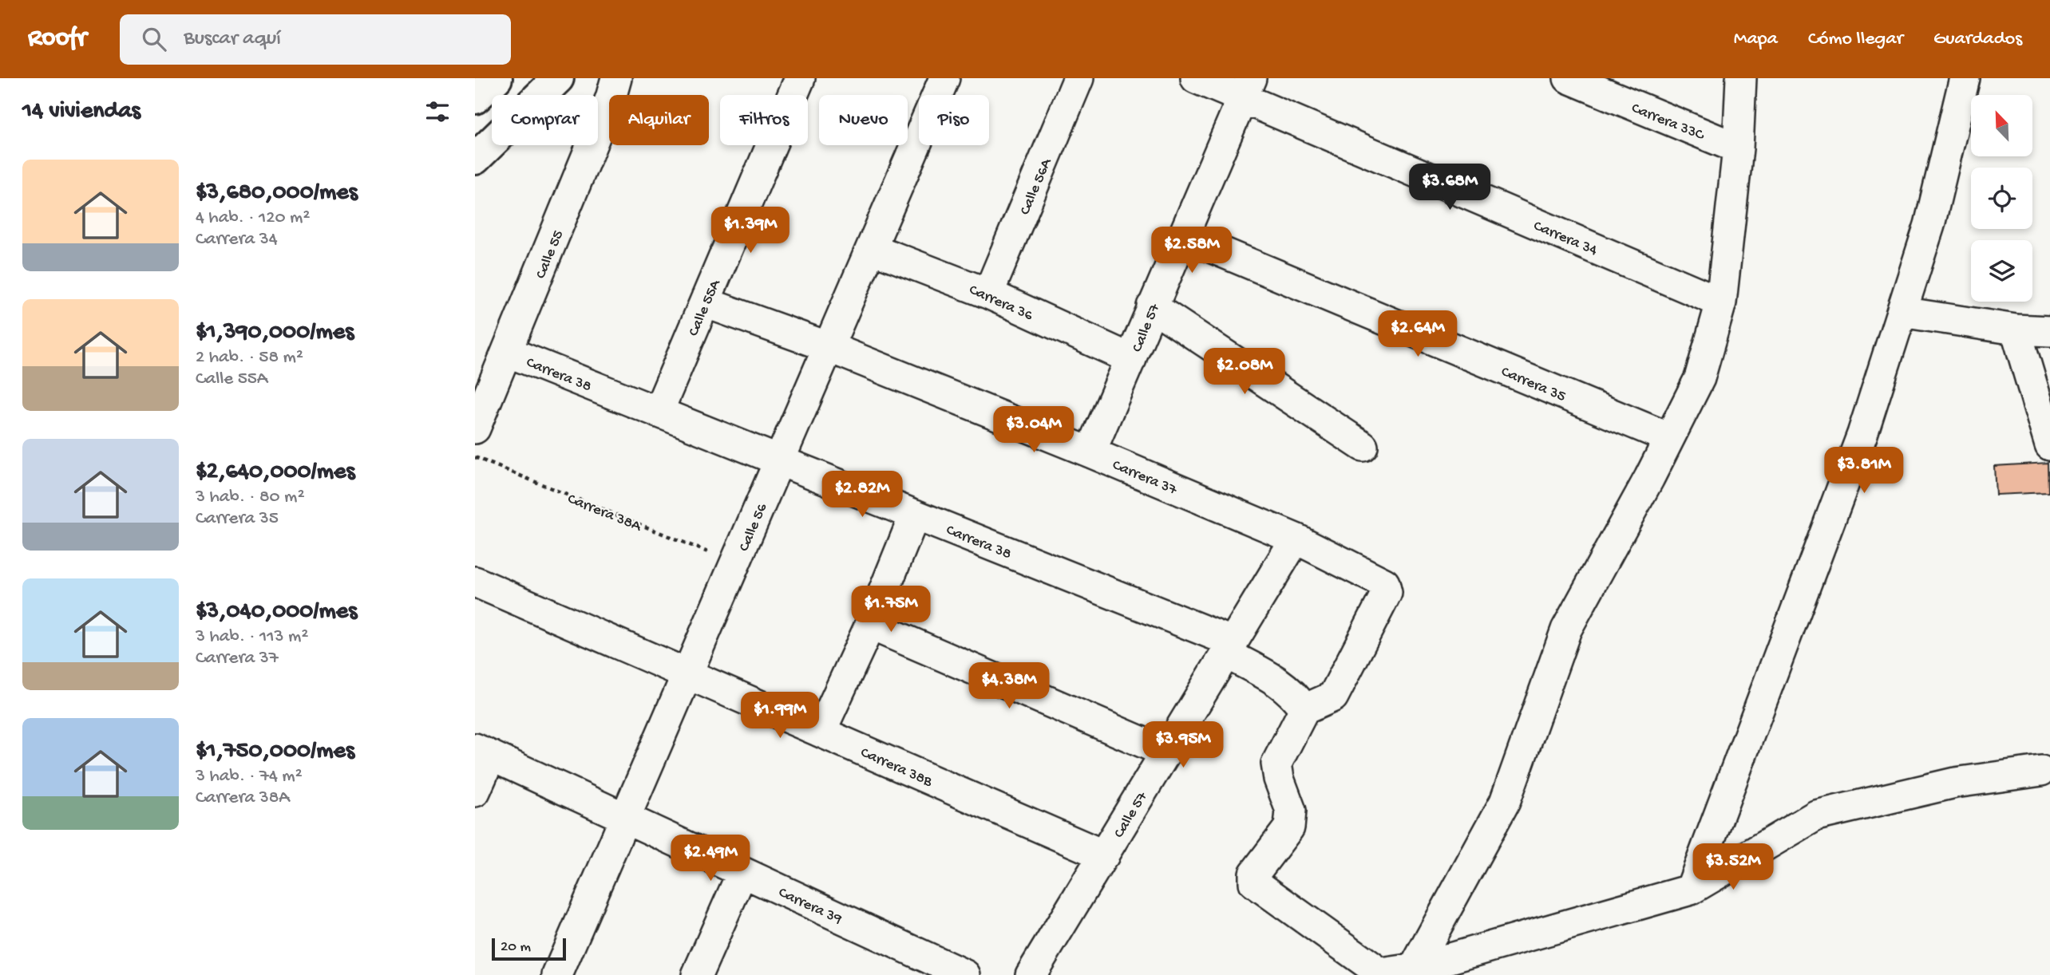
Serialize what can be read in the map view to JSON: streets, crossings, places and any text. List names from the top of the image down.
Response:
{
  "streets": {
    "street": [
      "Carrera 33C",
      "Calle 56A",
      "Carrera 34",
      "Calle 55",
      "Carrera 36",
      "Calle 55A",
      "Calle 57",
      "Carrera 38",
      "Carrera 35",
      "Carrera 37",
      "Calle 56",
      "Carrera 38B",
      "Carrera 39"
    ],
    "path": ["Carrera 38A"]
  },
  "crossings": [
    ["Calle 56A", "Carrera 36"],
    ["Carrera 34", "Calle 57"],
    ["Calle 55", "Carrera 38"],
    ["Carrera 36", "Calle 57"],
    ["Carrera 36", "Calle 56"],
    ["Calle 55A", "Carrera 38"],
    ["Calle 55A", "Carrera 37"],
    ["Calle 57", "Carrera 38"],
    ["Calle 57", "Carrera 35"],
    ["Calle 57", "Carrera 37"],
    ["Calle 57", "Carrera 38B"],
    ["Carrera 38", "Carrera 37"],
    ["Carrera 38", "Calle 56"],
    ["Carrera 37", "Calle 56"],
    ["Carrera 38A", "Calle 56"],
    ["Calle 56", "Carrera 38B"],
    ["Calle 56", "Carrera 39"]
  ],
  "scale_bar": "20 m",
  "north": "top left",
  "page": {
    "header": "Roofr",
    "search": "Buscar aquí",
    "nav": ["Mapa", "Cómo llegar", "Guardados"],
    "heading": "14 viviendas",
    "chip": [
      "Comprar",
      "Alquilar",
      "Filtros",
      "Nuevo",
      "Piso"
    ],
    "list": [
      {
        "name": "$3,680,000/mes",
        "note": "4 hab. · 120 m² · Carrera 34"
      },
      {
        "name": "$1,390,000/mes",
        "note": "2 hab. · 58 m² · Calle 55A"
      },
      {
        "name": "$2,640,000/mes",
        "note": "3 hab. · 80 m² · Carrera 35"
      },
      {
        "name": "$3,040,000/mes",
        "note": "3 hab. · 113 m² · Carrera 37"
      },
      {
        "name": "$1,750,000/mes",
        "note": "3 hab. · 74 m² · Carrera 38A"
      }
    ],
    "price": [
      "$3.68M",
      "$1.39M",
      "$2.58M",
      "$2.64M",
      "$2.08M",
      "$3.04M",
      "$3.81M",
      "$2.82M",
      "$1.75M",
      "$4.38M",
      "$1.99M",
      "$3.95M",
      "$2.49M",
      "$3.52M"
    ],
    "scale": "20 m"
  }
}
